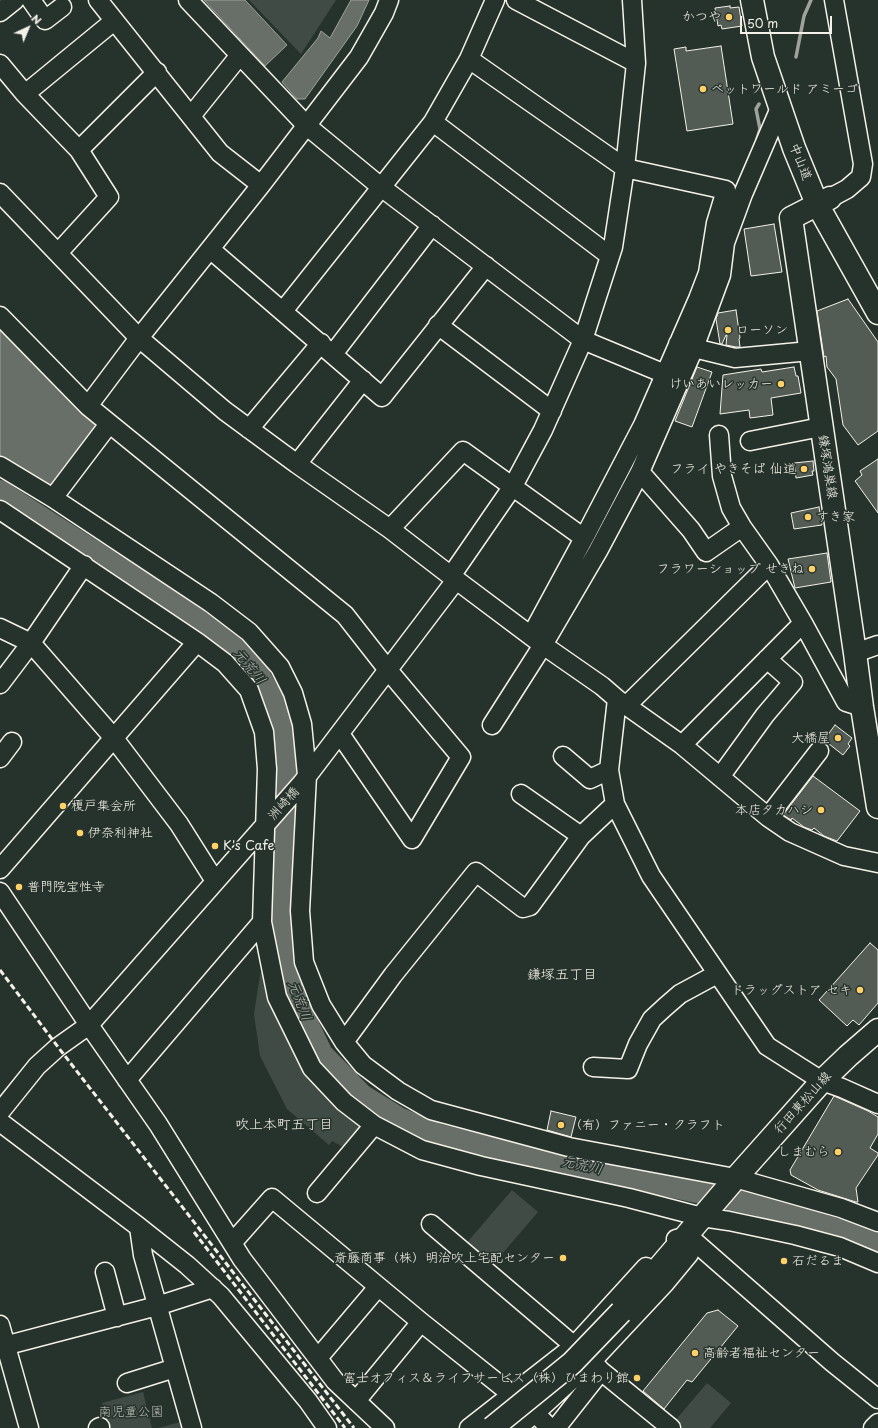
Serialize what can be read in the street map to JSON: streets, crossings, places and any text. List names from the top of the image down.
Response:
{
  "streets": {
    "main road": ["中山道", "鎌塚鴻巣線", "行田東松山線"],
    "street": ["洲崎橋"]
  },
  "crossings": [
    ["中山道", "鎌塚鴻巣線"]
  ],
  "districts": ["鎌塚五丁目", "吹上本町五丁目"],
  "water": ["元荒川"],
  "parks": ["南児童公園"],
  "places": [
    "かつや",
    "ペットワールド アミーゴ",
    "ローソン",
    "けいあいレッカー",
    "フライ やきそば 仙道",
    "すき家",
    "フラワーショップ せきね",
    "大橋屋",
    "榎戸集会所",
    "本店タカハシ",
    "伊奈利神社",
    "K's Cafe",
    "普門院宝性寺",
    "ドラッグストア セキ",
    "（有）ファニー・クラフト",
    "しまむら",
    "斎藤商事（株）明治吹上宅配センター",
    "石だるま",
    "高齢者福祉センター",
    "富士オフィス＆ライフサービス（株）ひまわり館"
  ],
  "scale_bar": "50 m",
  "north": "top right"
}
